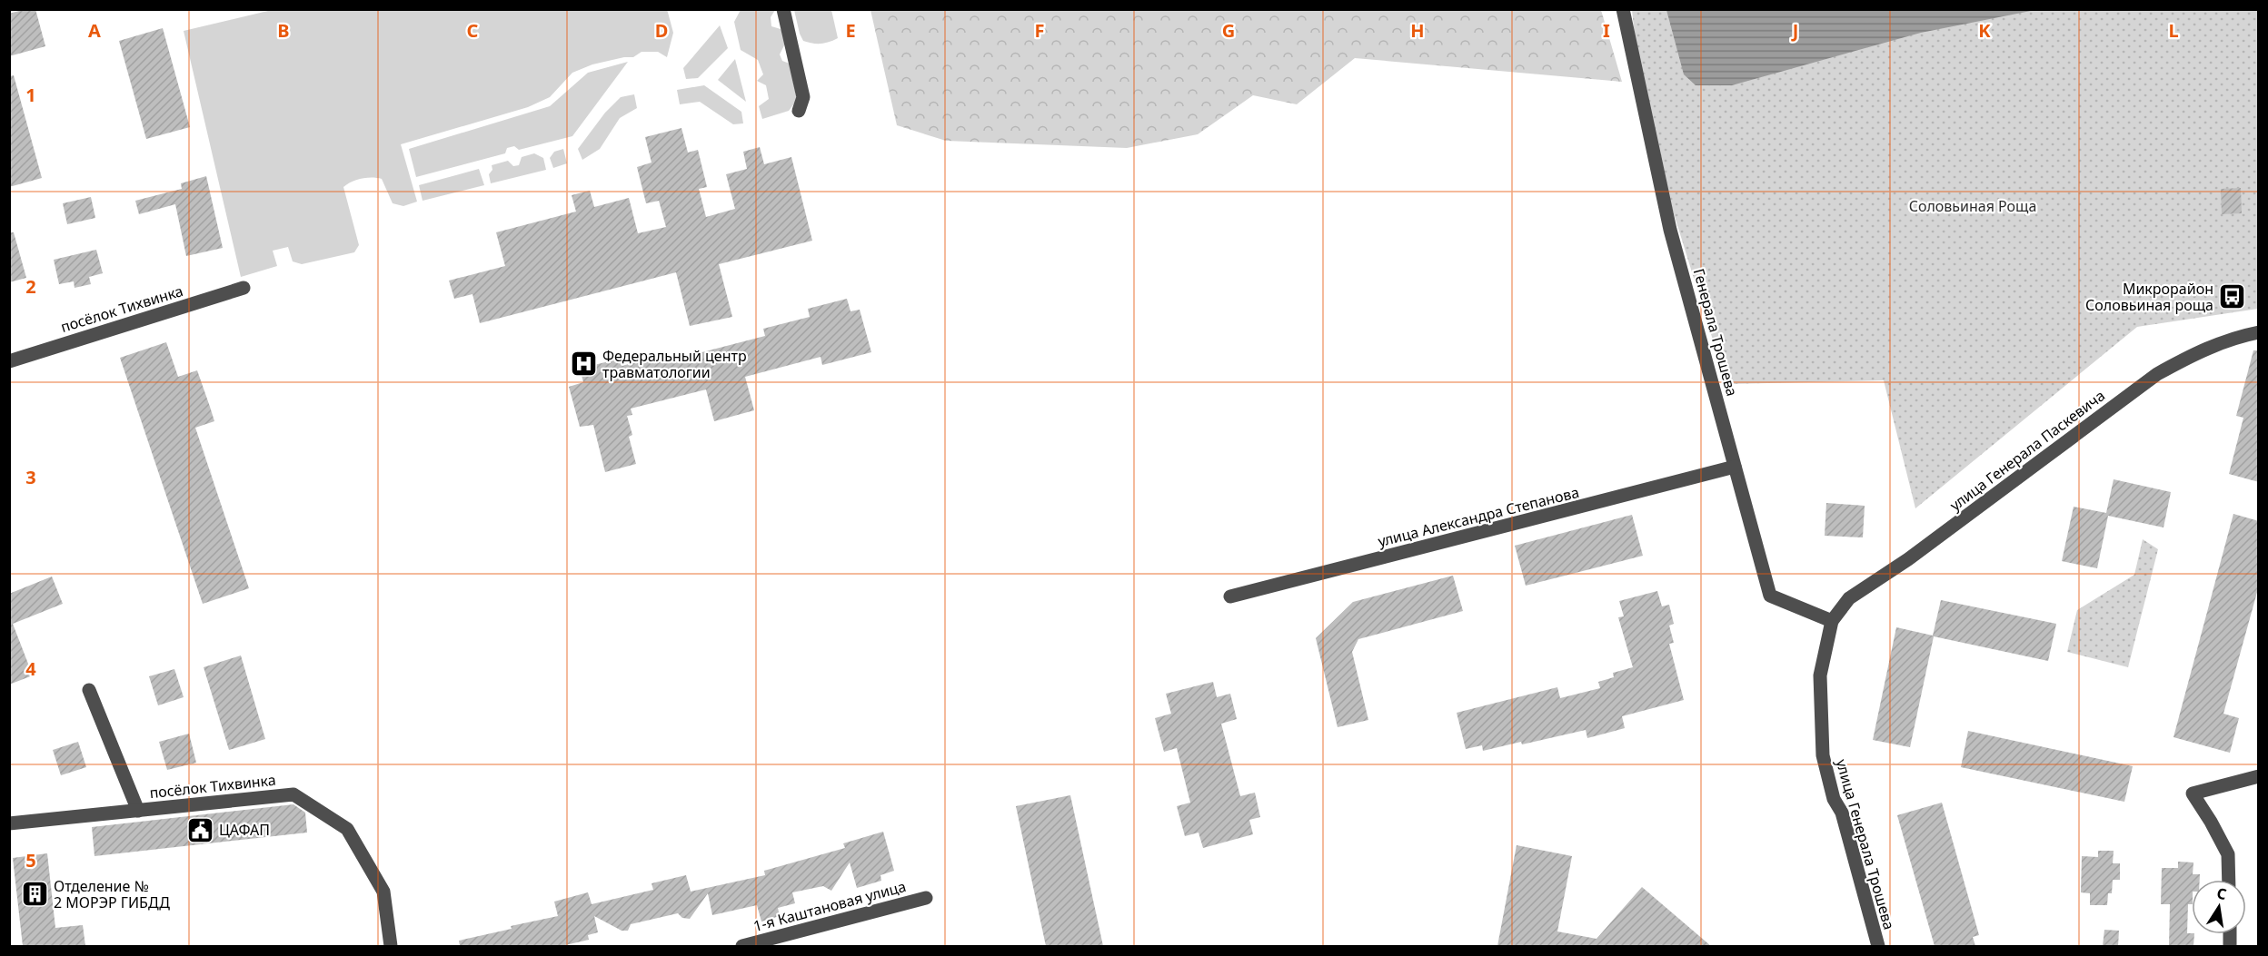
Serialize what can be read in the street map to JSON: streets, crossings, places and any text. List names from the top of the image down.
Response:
{
  "streets": {
    "street": [
      "посёлок Тихвинка",
      "Генерала Трошева",
      "улица Генерала Паскевича",
      "улица Александра Степанова",
      "улица Генерала Трошева",
      "1-я Каштановая улица"
    ]
  },
  "crossings": [
    ["Генерала Трошева", "улица Генерала Паскевича"],
    ["Генерала Трошева", "улица Александра Степанова"],
    ["Генерала Трошева", "улица Генерала Трошева"],
    ["улица Генерала Паскевича", "улица Генерала Трошева"]
  ],
  "parks": ["Соловьиная Роща"],
  "places": {
    "bus stop": ["Микрорайон Соловьиная роща"],
    "hospital": ["Федеральный центр травматологии"],
    "public building": ["ЦАФАП"],
    "building": ["Отделение № 2 МОРЭР ГИБДД"]
  },
  "north": "top",
  "grid": {
    "columns": [
      "A",
      "B",
      "C",
      "D",
      "E",
      "F",
      "G",
      "H",
      "I",
      "J",
      "K",
      "L"
    ],
    "rows": [
      "1",
      "2",
      "3",
      "4",
      "5"
    ]
  }
}
